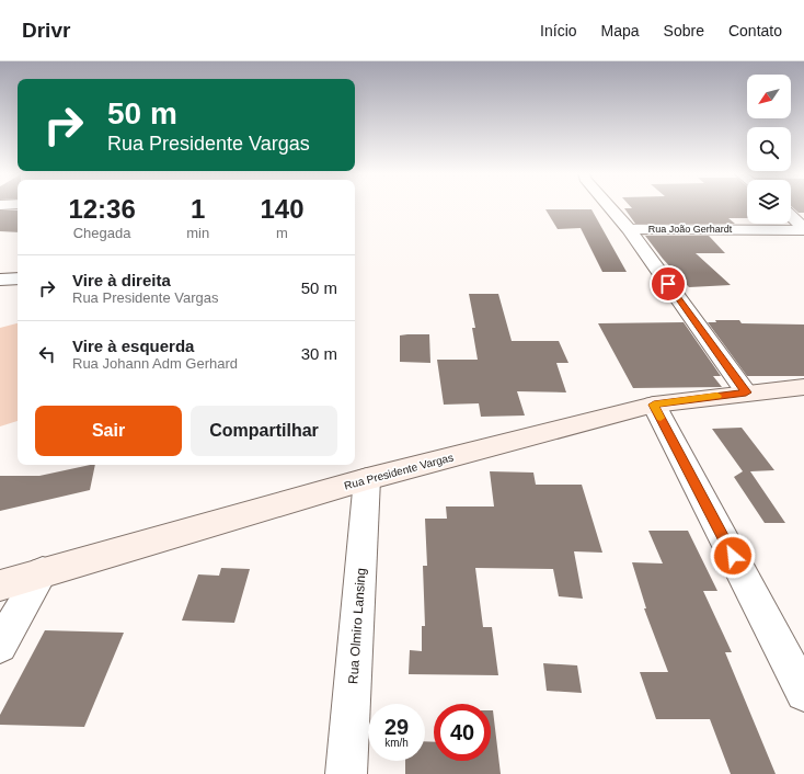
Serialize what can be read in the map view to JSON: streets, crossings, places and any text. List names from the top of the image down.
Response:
{
  "streets": {
    "main road": ["Rua Presidente Vargas"],
    "street": ["Rua João Gerhardt", "Rua Olmiro Lansing"]
  },
  "crossings": [
    ["Rua Presidente Vargas", "Rua Olmiro Lansing"]
  ],
  "north": "bottom left",
  "page": {
    "header": "Drivr",
    "nav": [
      "Início",
      "Mapa",
      "Sobre",
      "Contato"
    ],
    "turn": ["50 m", "Rua Presidente Vargas"],
    "eta": [
      "12:36",
      "Chegada",
      "1",
      "min",
      "140",
      "m"
    ],
    "list": [
      {
        "name": "Vire à direita",
        "note": "Rua Presidente Vargas",
        "value": "50 m"
      },
      {
        "name": "Vire à esquerda",
        "note": "Rua Johann Adm Gerhard",
        "value": "30 m"
      }
    ],
    "buttons": ["Sair", "Compartilhar"],
    "speed": "29 km/h",
    "limit": "40"
  }
}
